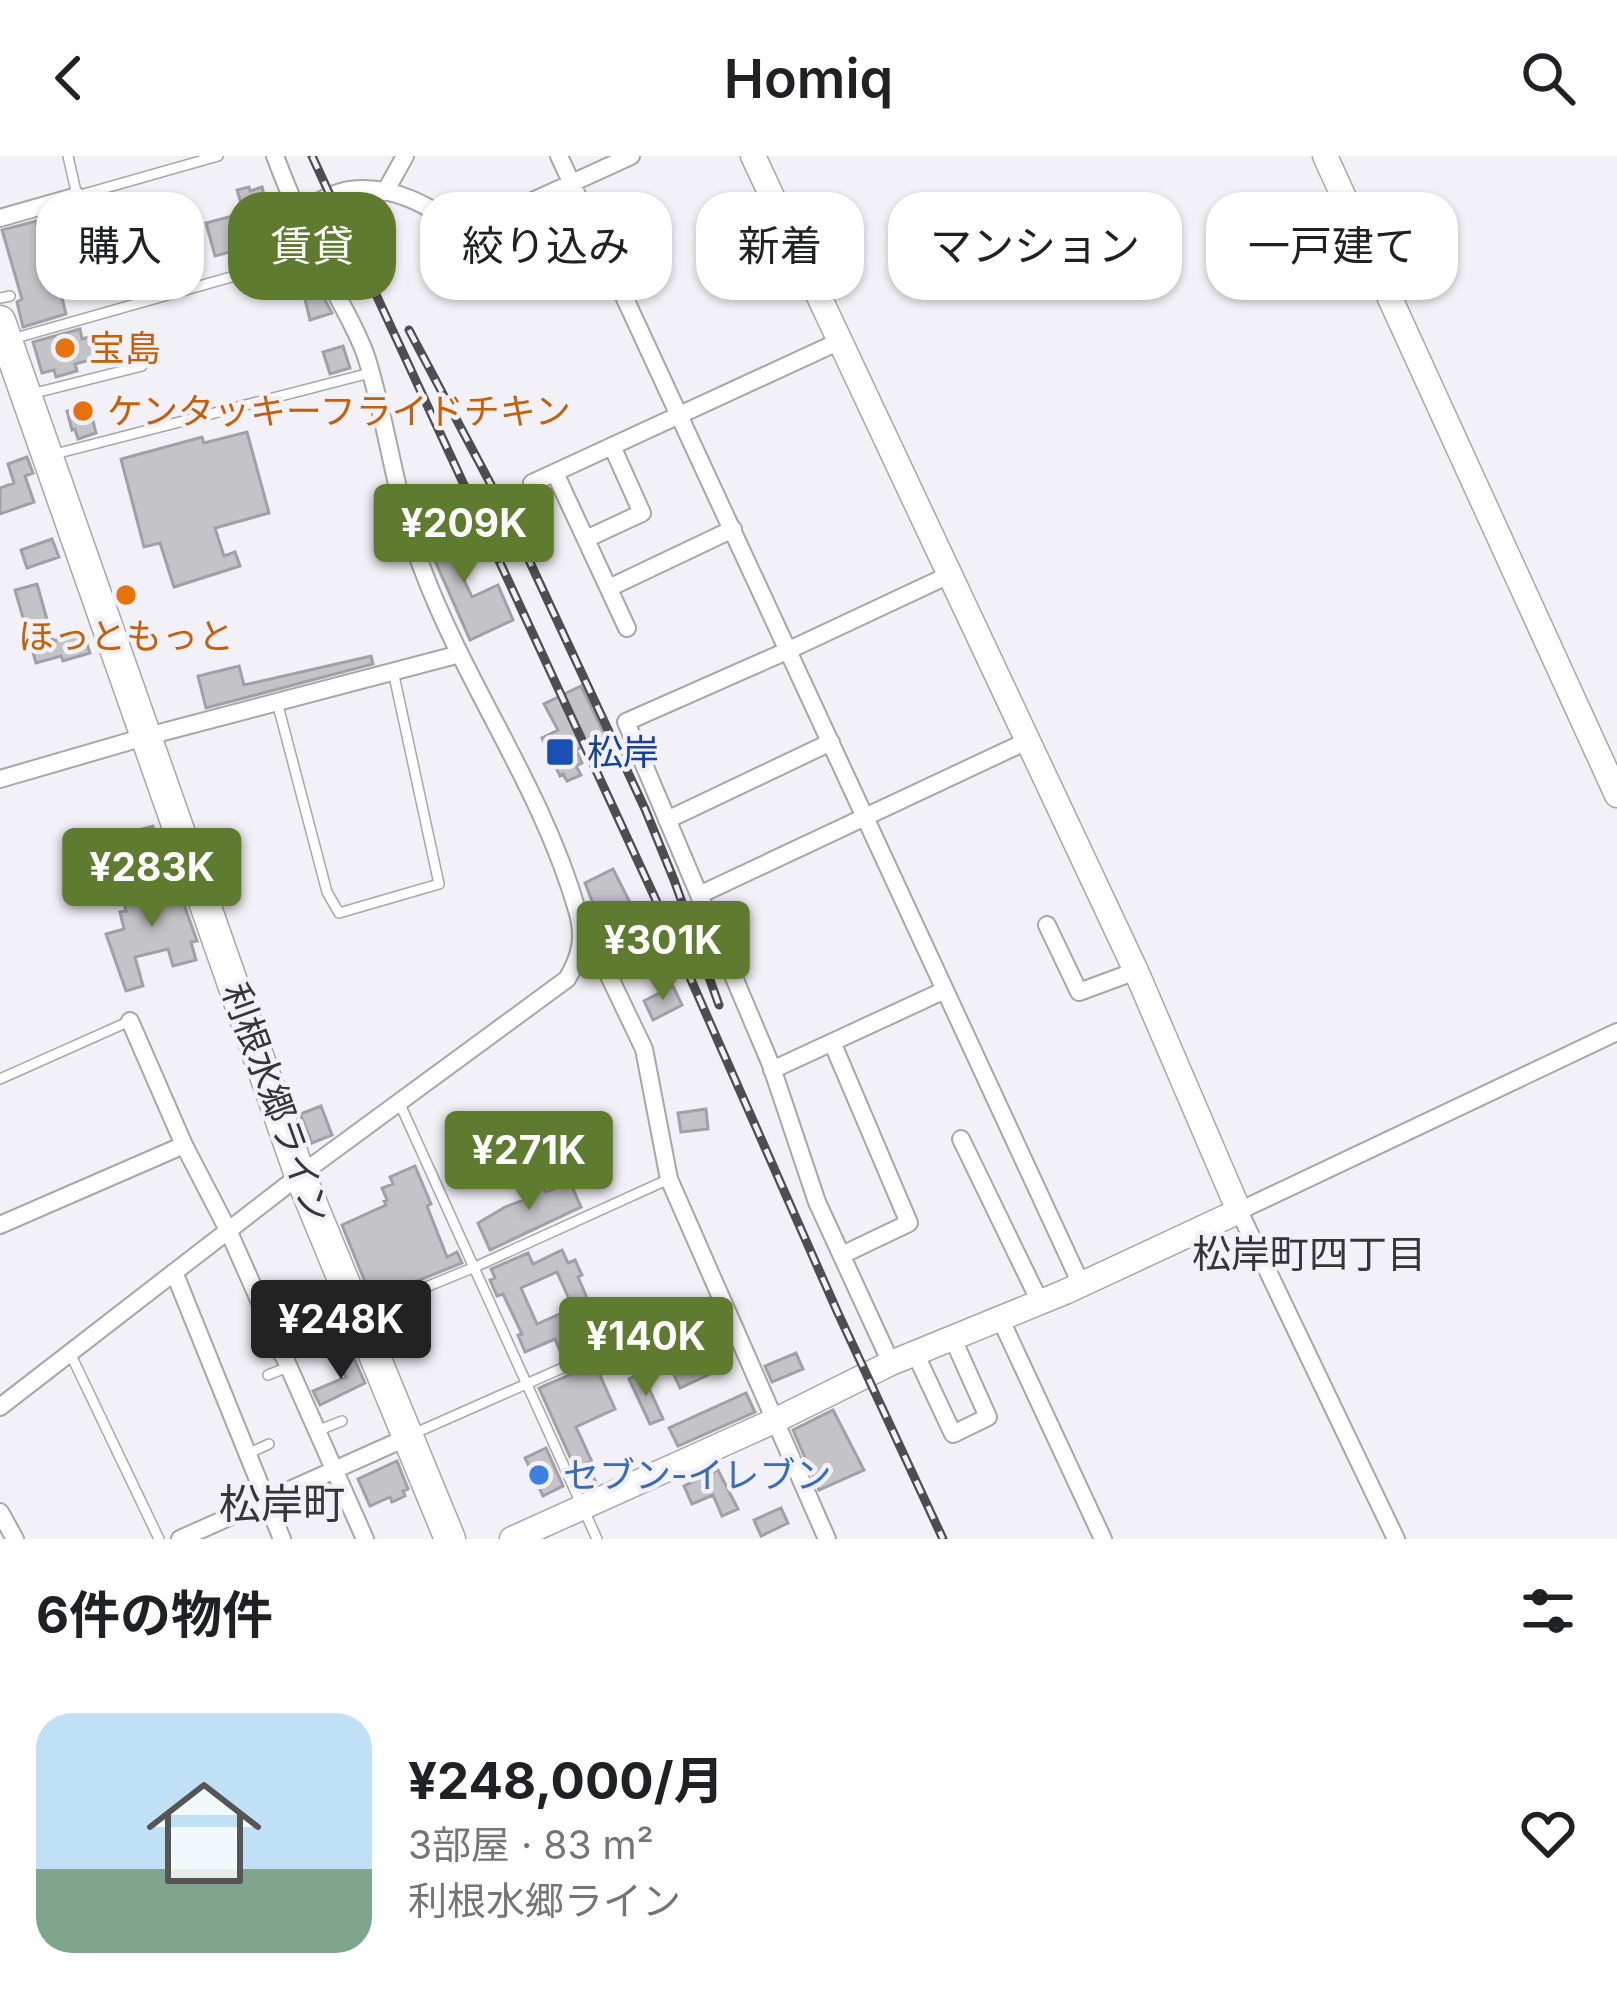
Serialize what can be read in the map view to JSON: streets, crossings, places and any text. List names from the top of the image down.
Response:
{
  "streets": {
    "highway": ["利根水郷ライン"]
  },
  "districts": ["松岸町四丁目", "松岸町"],
  "places": {
    "other": [
      "宝島",
      "ケンタッキーフライドチキン",
      "ほっともっと",
      "セブン-イレブン"
    ],
    "transit": ["松岸"]
  },
  "page": {
    "header": "Homiq",
    "chip": [
      "購入",
      "賃貸",
      "絞り込み",
      "新着",
      "マンション",
      "一戸建て"
    ],
    "price": [
      "¥209K",
      "¥283K",
      "¥301K",
      "¥271K",
      "¥248K",
      "¥140K"
    ],
    "heading": "6件の物件",
    "list": [
      {
        "name": "¥248,000/月",
        "note": "3部屋 · 83 m² · 利根水郷ライン"
      }
    ]
  }
}
